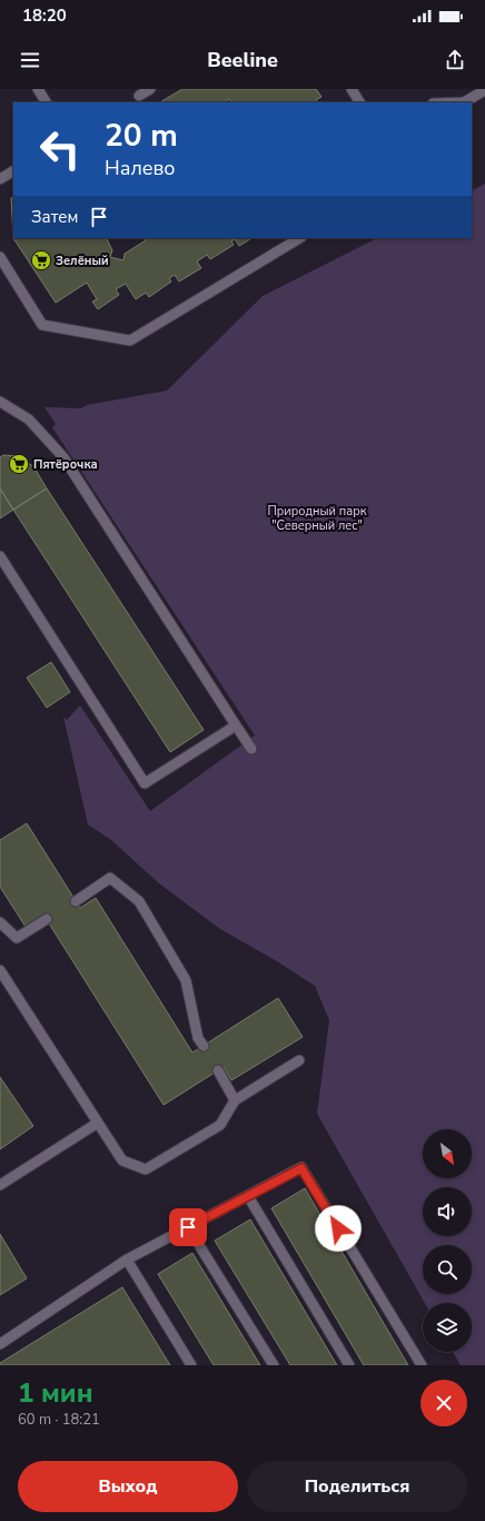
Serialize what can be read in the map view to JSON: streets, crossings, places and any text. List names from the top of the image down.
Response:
{
  "parks": ["Природный парк \"Северный лес\""],
  "places": {
    "supermarket": ["Зелёный", "Пятёрочка"]
  },
  "north": "bottom right",
  "page": {
    "status": "18:20",
    "header": "Beeline",
    "turn": ["20 m", "Налево"],
    "then": "Затем",
    "heading": ["1 мин", "60 m · 18:21"],
    "buttons": ["Выход", "Поделиться"]
  }
}
